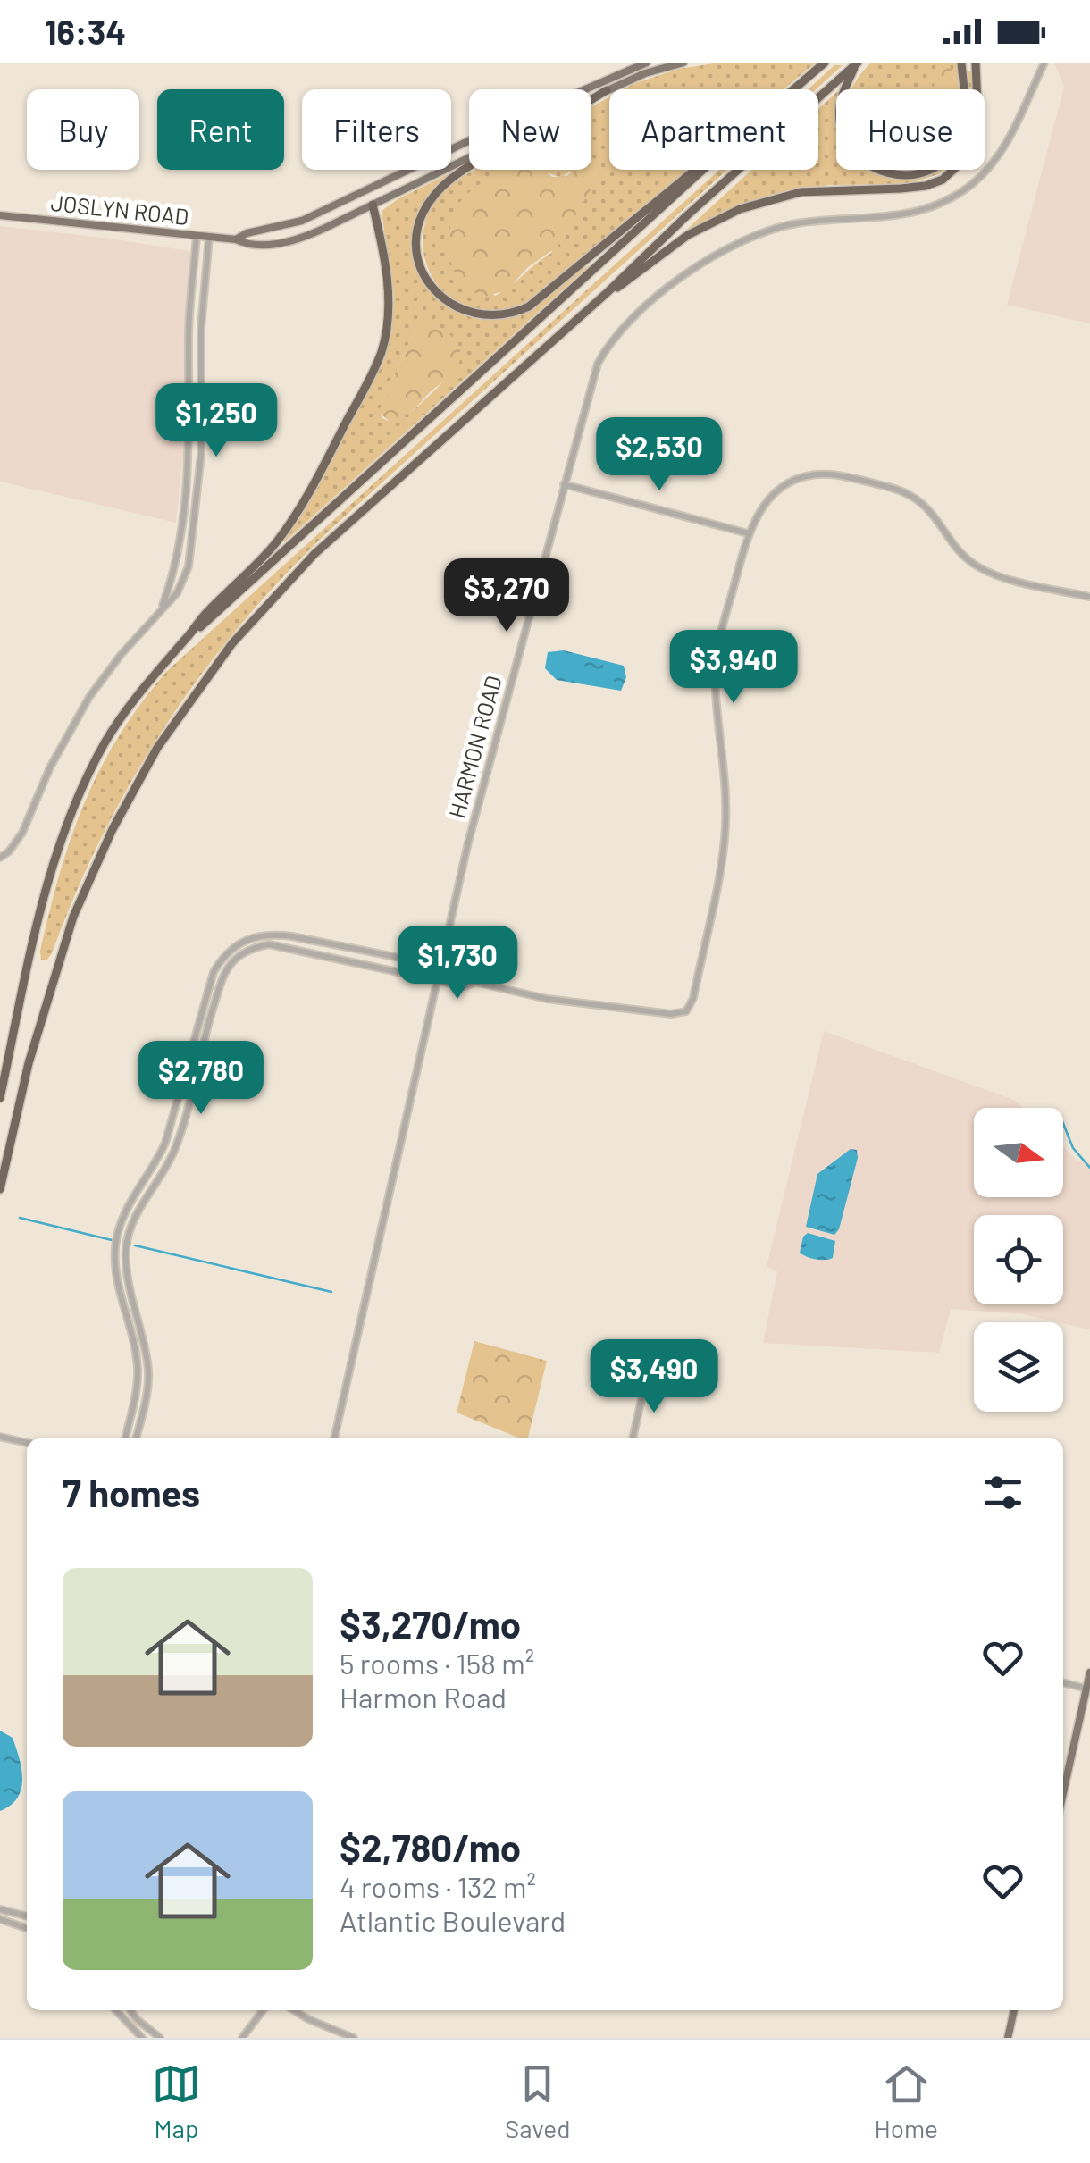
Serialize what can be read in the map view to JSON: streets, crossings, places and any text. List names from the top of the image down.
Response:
{
  "streets": {
    "main road": ["JOSLYN ROAD"],
    "street": ["HARMON ROAD"]
  },
  "north": "right",
  "page": {
    "status": "16:34",
    "chip": [
      "Buy",
      "Rent",
      "Filters",
      "New",
      "Apartment",
      "House"
    ],
    "price": [
      "$1,250",
      "$2,530",
      "$3,270",
      "$3,940",
      "$1,730",
      "$2,780",
      "$3,490"
    ],
    "heading": "7 homes",
    "list": [
      {
        "name": "$3,270/mo",
        "note": "5 rooms · 158 m² · Harmon Road"
      },
      {
        "name": "$2,780/mo",
        "note": "4 rooms · 132 m² · Atlantic Boulevard"
      }
    ],
    "tabs": ["Map", "Saved", "Home"]
  }
}
